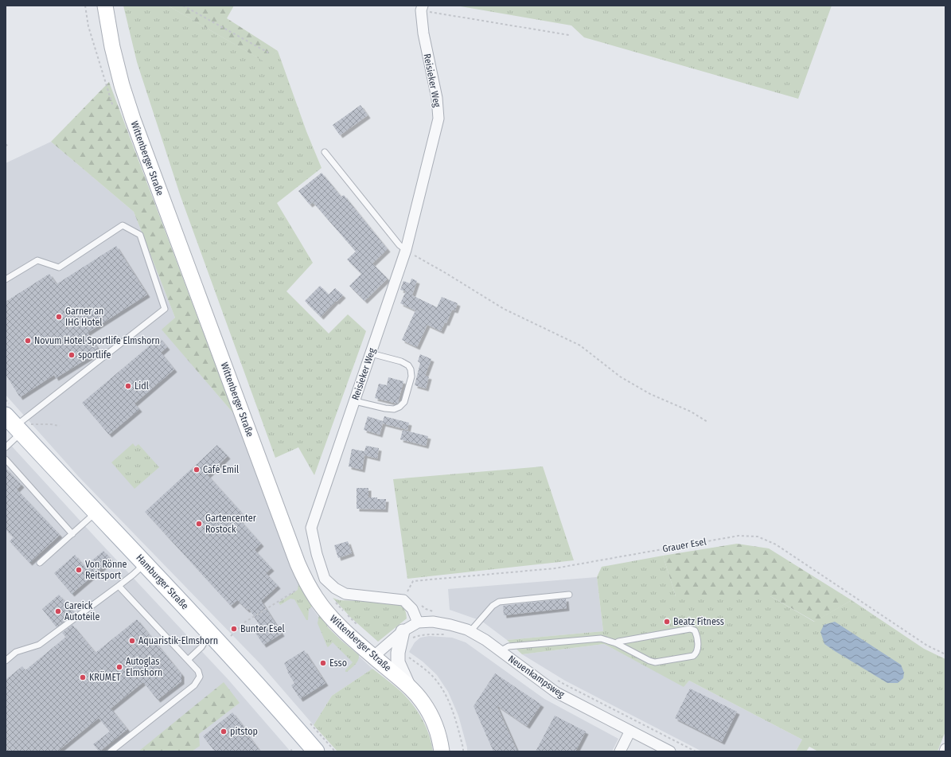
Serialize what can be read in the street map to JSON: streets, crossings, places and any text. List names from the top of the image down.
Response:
{
  "streets": {
    "main road": ["Wittenberger Straße", "Hamburger Straße"],
    "street": ["Reisieker Weg", "Neuenkampsweg"],
    "path": ["Grauer Esel"]
  },
  "crossings": [
    ["Reisieker Weg", "Grauer Esel"]
  ],
  "places": [
    "Garner an IHG Hotel",
    "Novum Hotel Sportlife Elmshorn",
    "sportlife",
    "Lidl",
    "Café Emil",
    "Gartencenter Rostock",
    "Von Rönne Reitsport",
    "Careick Autoteile",
    "Beatz Fitness",
    "Bunter Esel",
    "Aquaristik-Elmshorn",
    "Esso",
    "Autoglas Elmshorn",
    "KRÜMET",
    "pitstop"
  ]
}
